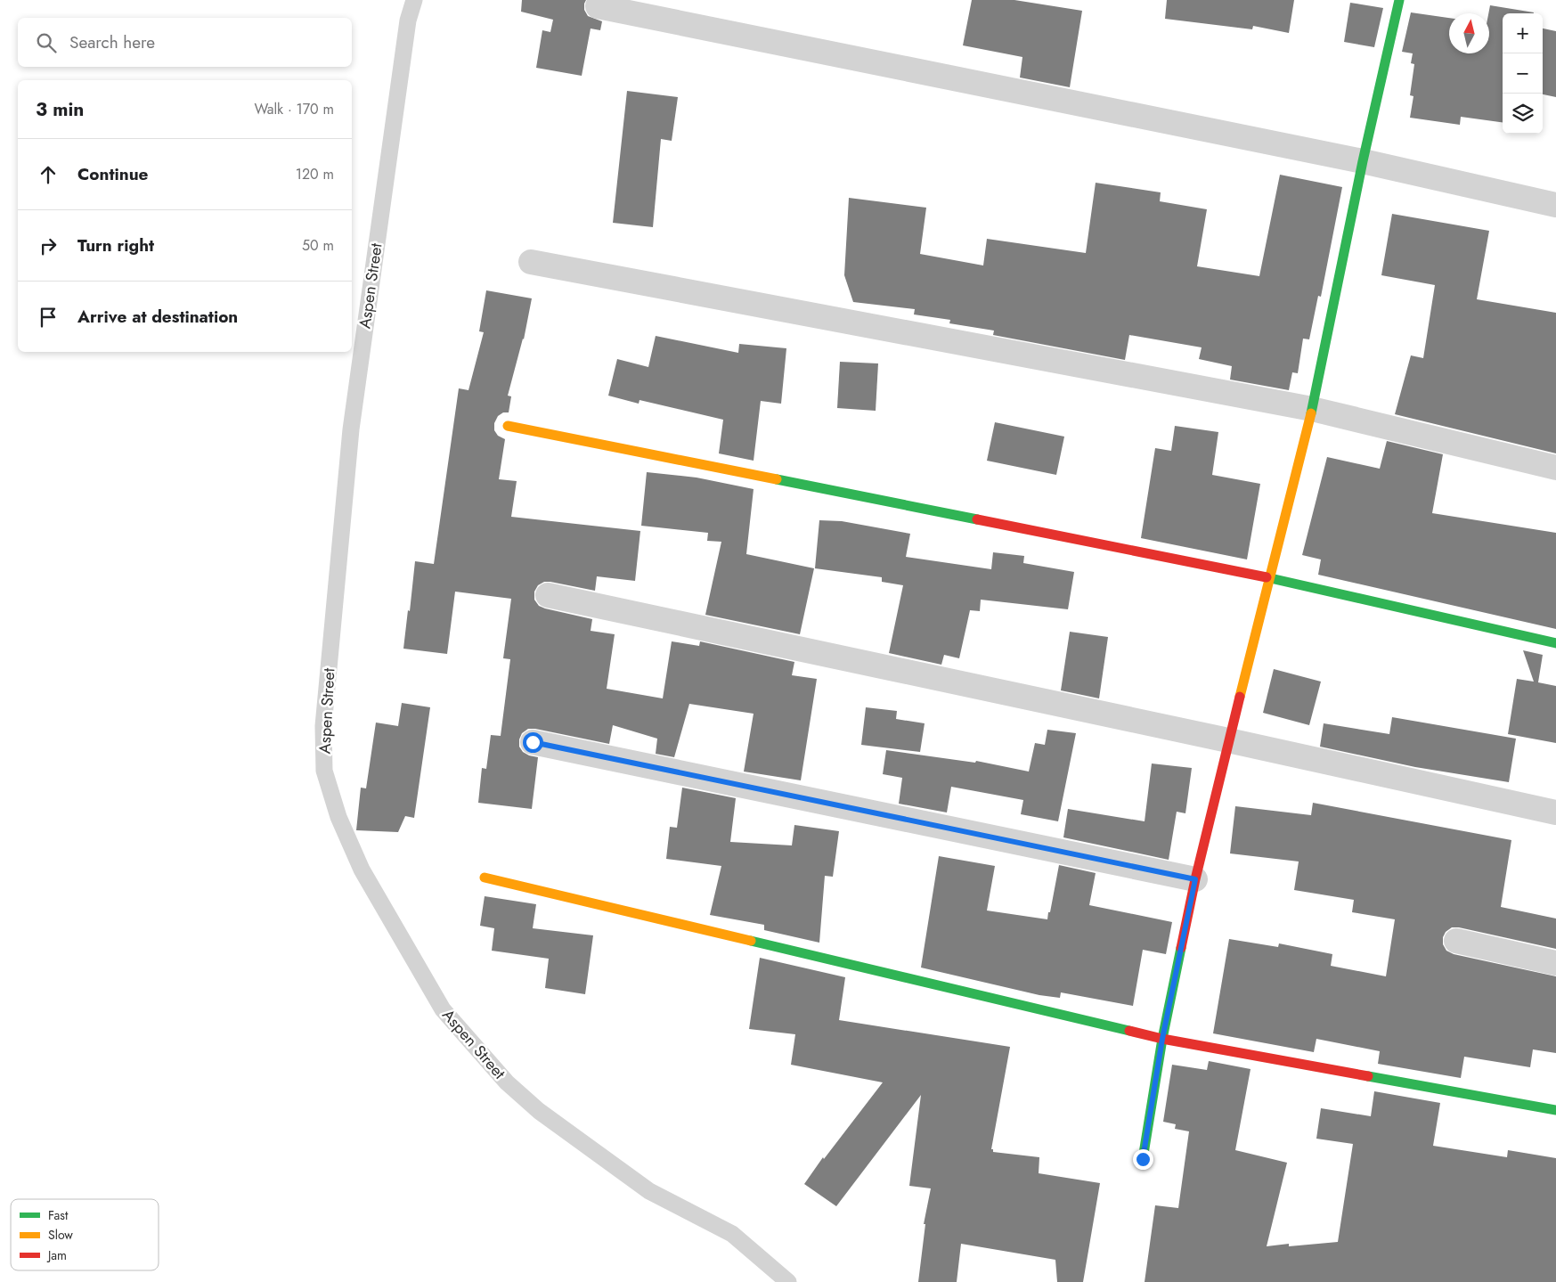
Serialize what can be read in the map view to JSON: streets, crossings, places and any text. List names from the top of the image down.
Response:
{
  "streets": {
    "lane": ["Aspen Street"]
  },
  "legend": ["Fast", "Slow", "Jam"],
  "north": "top",
  "page": {
    "map_buttons": ["+", "−"],
    "search": "Search here",
    "heading": ["3 min", "Walk · 170 m"],
    "list": [
      ["Continue", "120 m"],
      ["Turn right", "50 m"],
      "Arrive at destination"
    ]
  }
}
